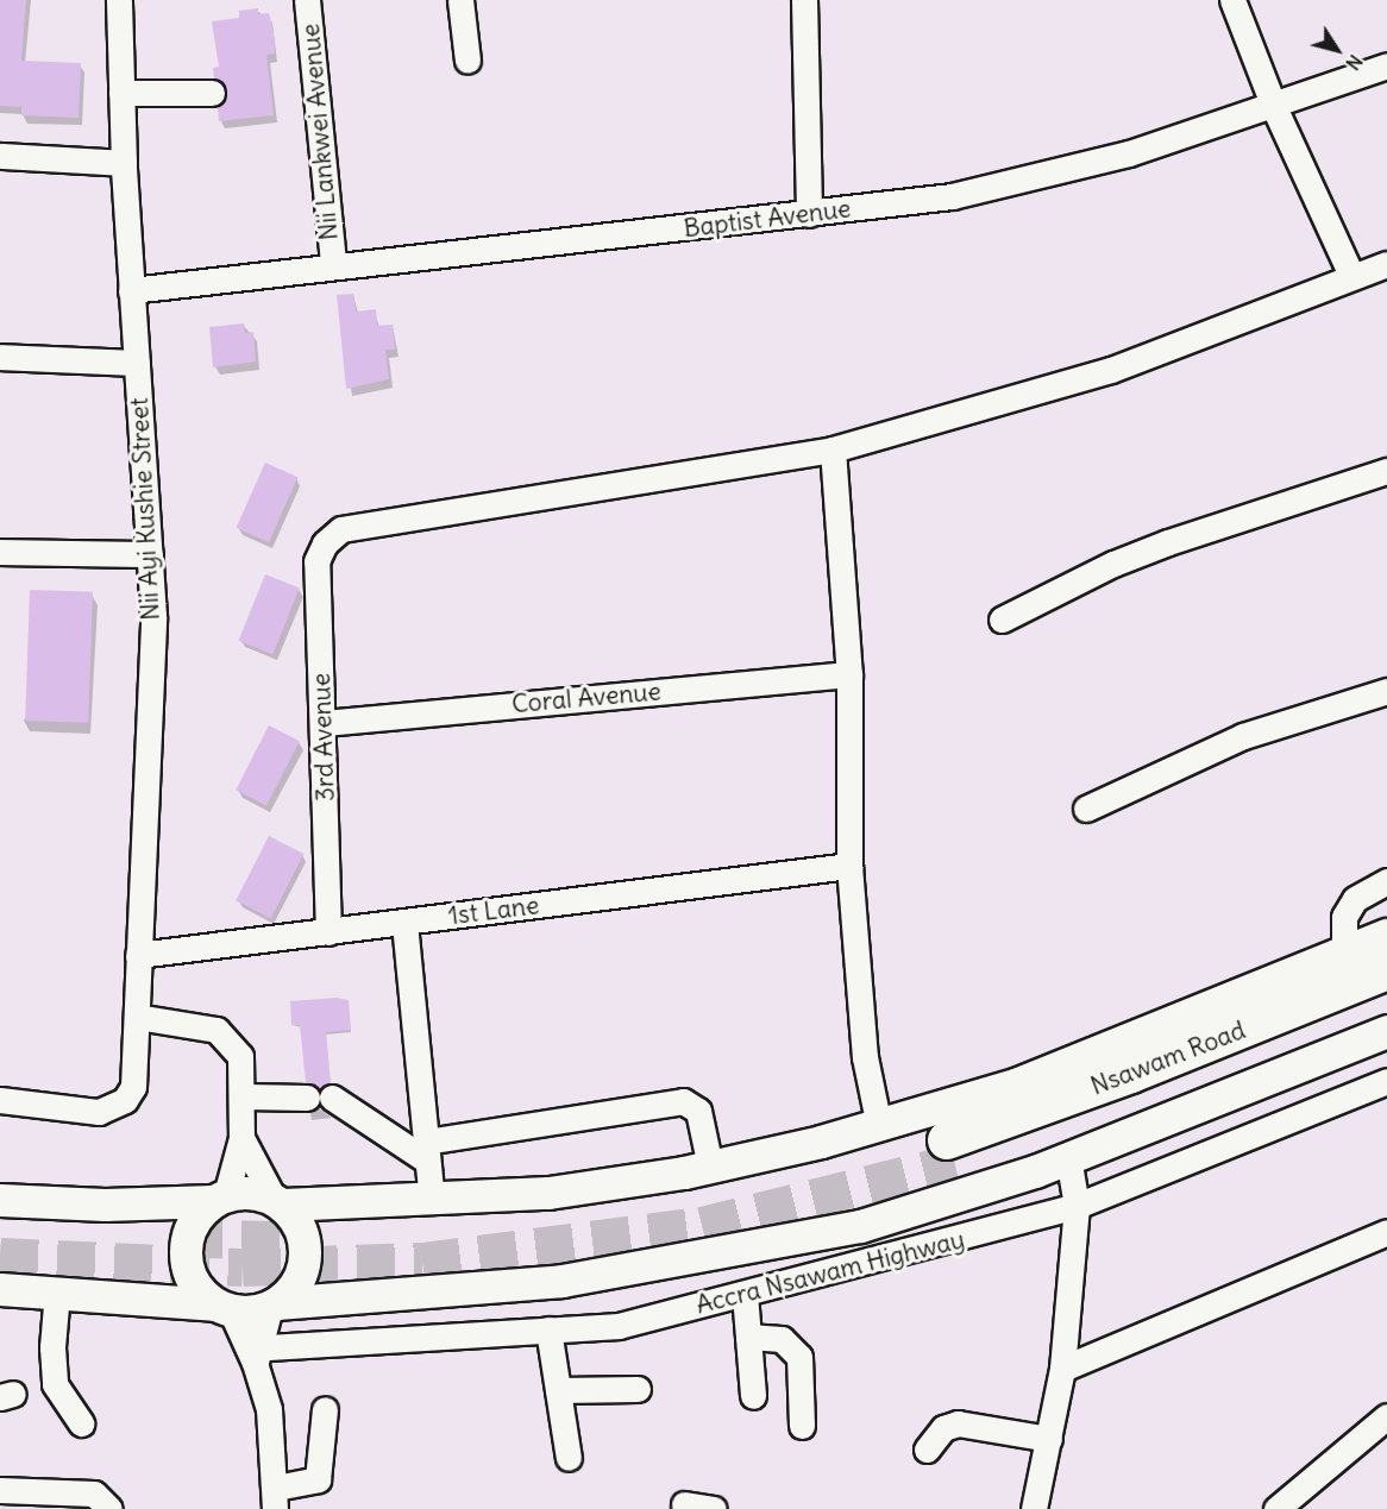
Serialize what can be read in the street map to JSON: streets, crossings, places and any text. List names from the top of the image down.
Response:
{
  "streets": {
    "highway": ["Nsawam Road"],
    "street": [
      "Nii Lankwei Avenue",
      "Baptist Avenue",
      "Nii Ayi Kushie Street",
      "Coral Avenue",
      "3rd Avenue",
      "1st Lane",
      "Accra Nsawam Highway"
    ]
  },
  "crossings": [
    ["Nii Lankwei Avenue", "Baptist Avenue"],
    ["Baptist Avenue", "Nii Ayi Kushie Street"],
    ["Nii Ayi Kushie Street", "1st Lane"],
    ["Coral Avenue", "3rd Avenue"],
    ["3rd Avenue", "1st Lane"]
  ],
  "north": "bottom right"
}
